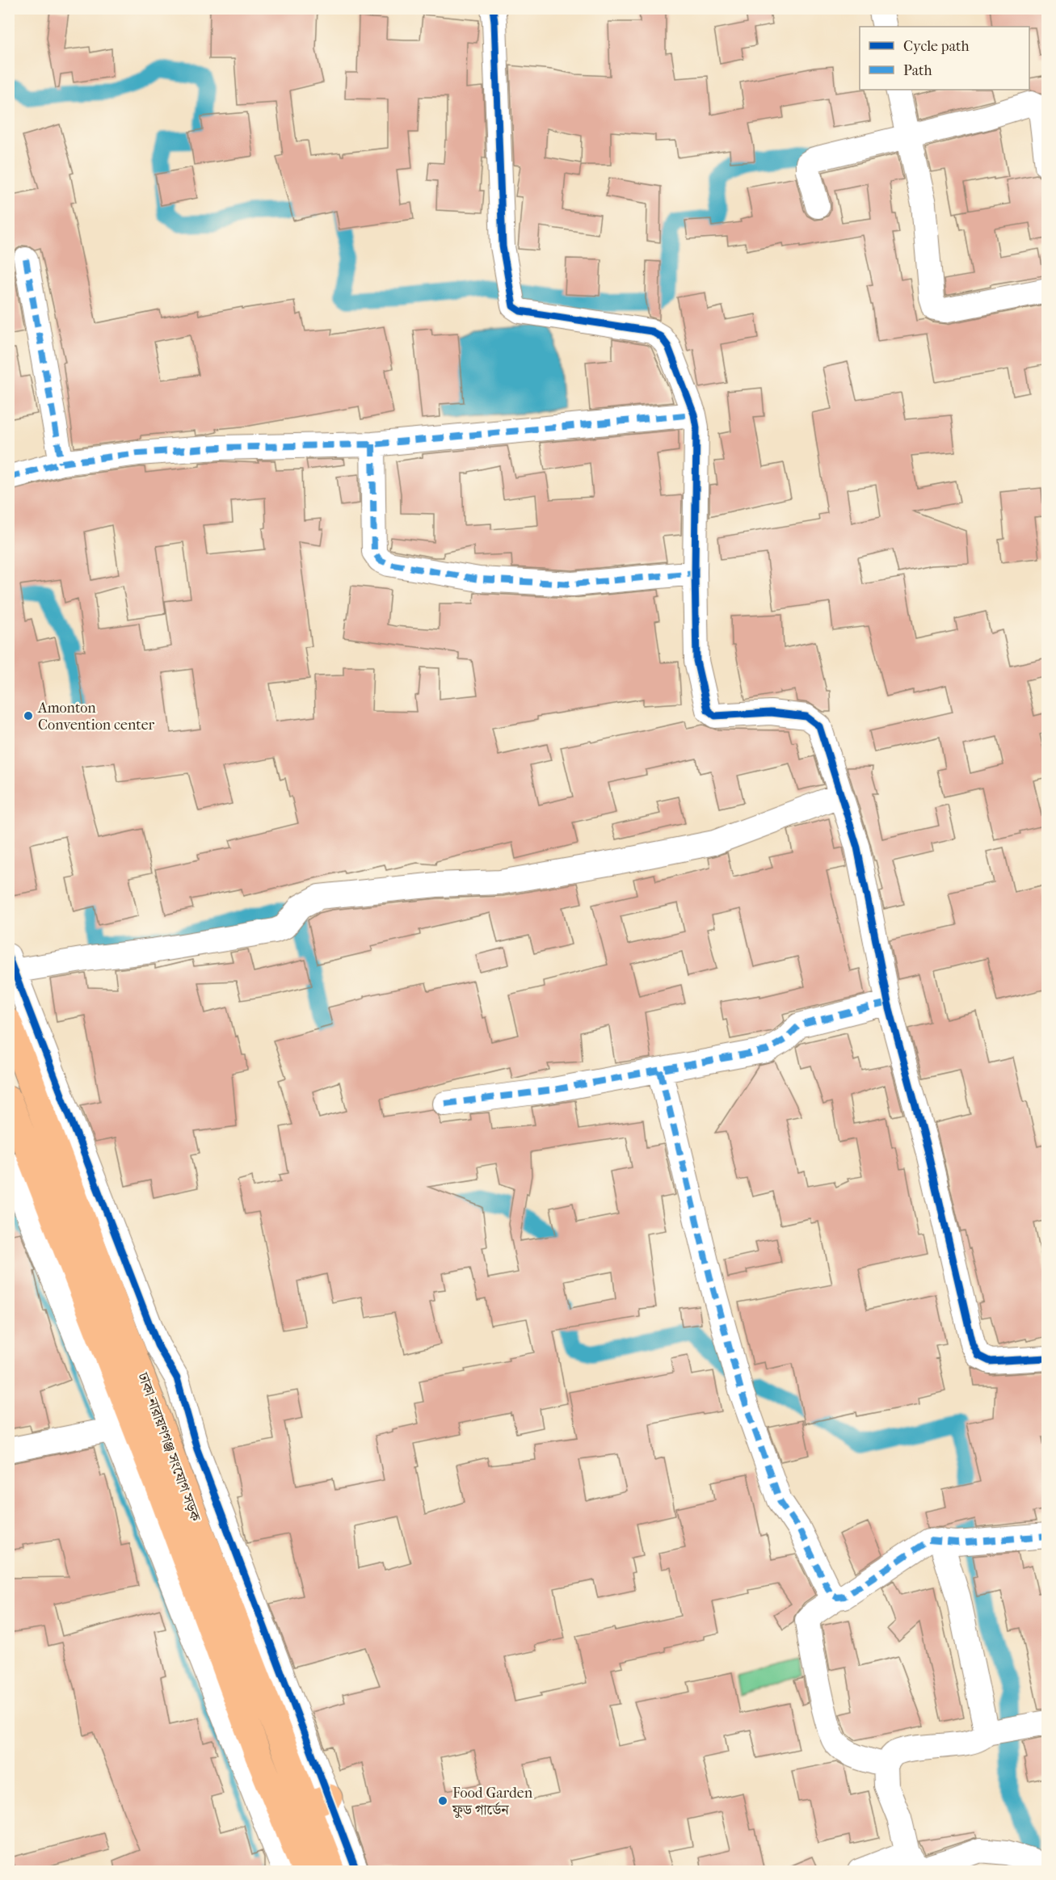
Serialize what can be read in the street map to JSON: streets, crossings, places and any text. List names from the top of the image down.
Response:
{
  "streets": {
    "main road": ["ঢাকা-নারায়ণগঞ্জ সংযোগ সড়ক"]
  },
  "places": ["Amonton Convention center", "Food Garden ফুড গার্ডেন"],
  "legend": ["Cycle path", "Path"]
}
